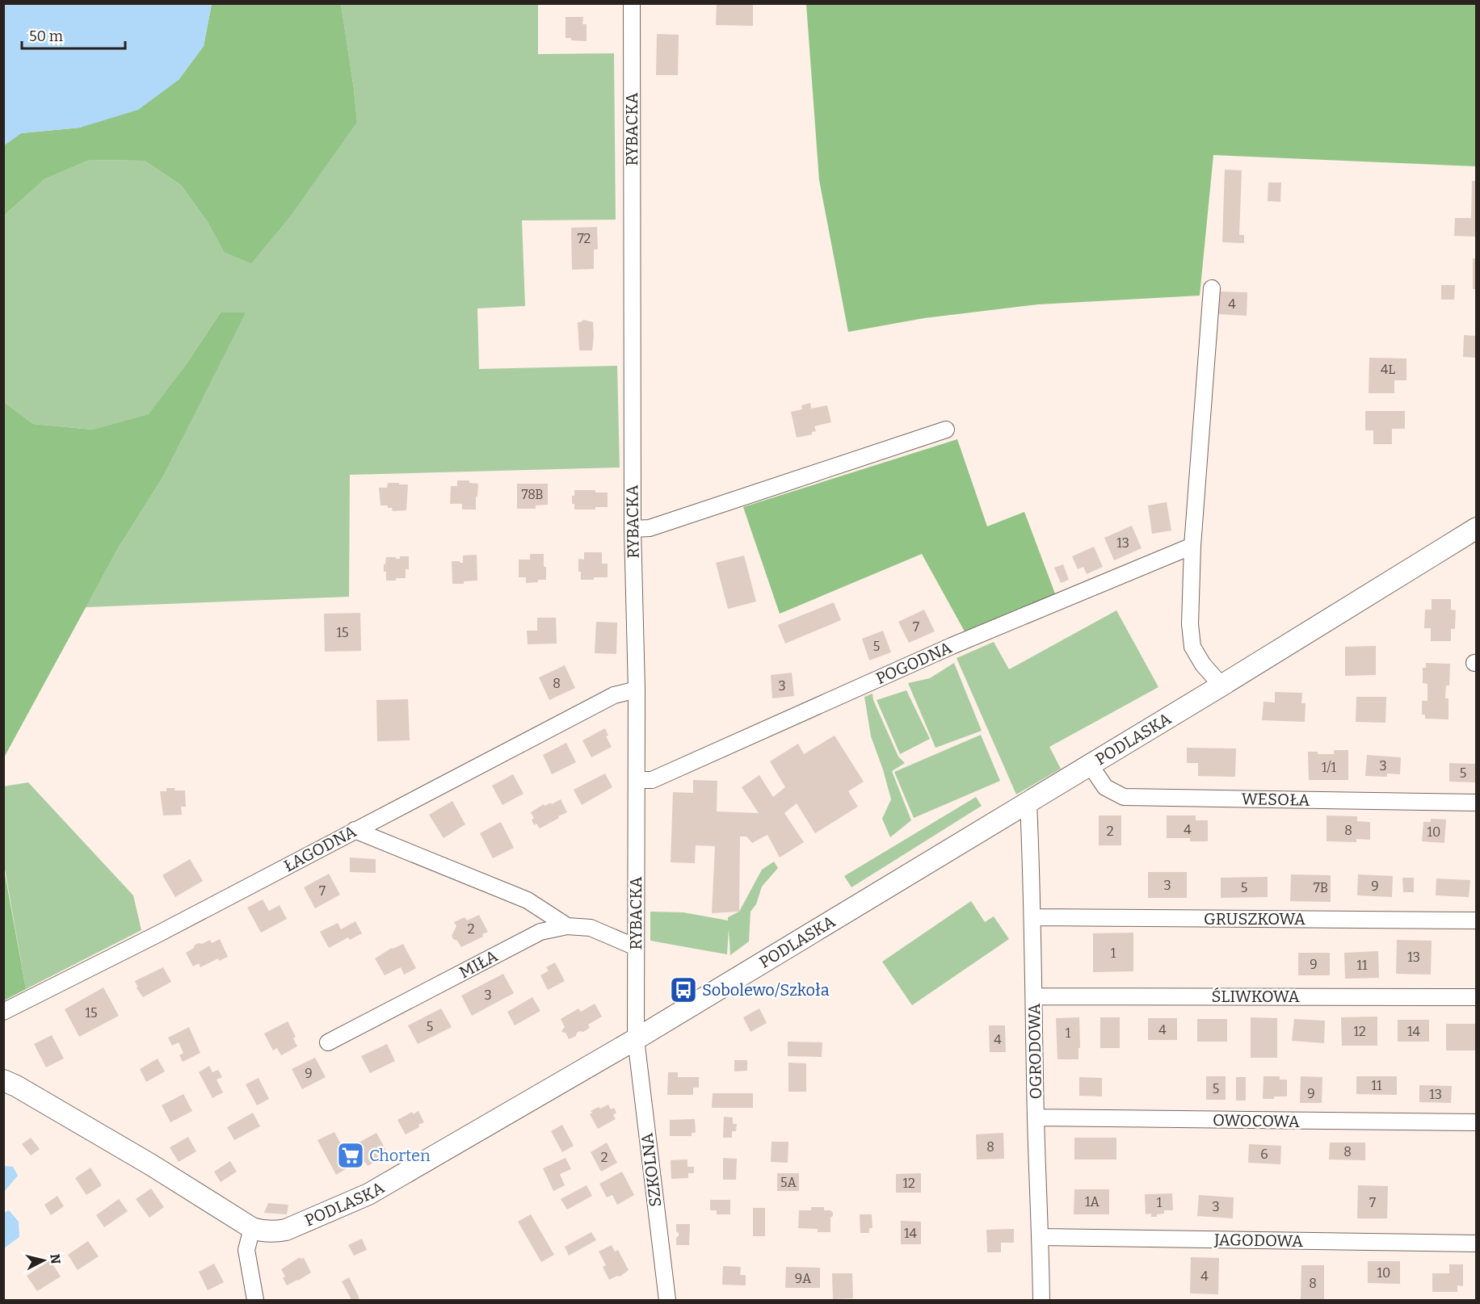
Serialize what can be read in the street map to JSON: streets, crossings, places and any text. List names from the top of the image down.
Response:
{
  "streets": {
    "street": [
      "RYBACKA",
      "POGODNA",
      "PODLASKA",
      "WESOŁA",
      "ŁAGODNA",
      "GRUSZKOWA",
      "MIŁA",
      "ŚLIWKOWA",
      "OGRODOWA",
      "OWOCOWA",
      "SZKOLNA",
      "JAGODOWA"
    ]
  },
  "crossings": [
    ["RYBACKA", "POGODNA"],
    ["RYBACKA", "PODLASKA"],
    ["RYBACKA", "ŁAGODNA"],
    ["RYBACKA", "MIŁA"],
    ["RYBACKA", "SZKOLNA"],
    ["PODLASKA", "WESOŁA"],
    ["PODLASKA", "OGRODOWA"],
    ["PODLASKA", "SZKOLNA"],
    ["GRUSZKOWA", "OGRODOWA"],
    ["ŚLIWKOWA", "OGRODOWA"],
    ["OGRODOWA", "OWOCOWA"],
    ["OGRODOWA", "JAGODOWA"]
  ],
  "places": {
    "bus stop": ["Sobolewo/Szkoła"],
    "supermarket": ["Chorten"]
  },
  "house_numbers": [
    "72",
    "4",
    "4L",
    "78B",
    "13",
    "7",
    "15",
    "5",
    "8",
    "3",
    "3",
    "1/1",
    "5",
    "4",
    "8",
    "2",
    "10",
    "3",
    "9",
    "5",
    "7B",
    "7",
    "2",
    "1",
    "13",
    "9",
    "11",
    "3",
    "15",
    "5",
    "4",
    "12",
    "14",
    "1",
    "4",
    "9",
    "11",
    "5",
    "9",
    "13",
    "8",
    "8",
    "6",
    "2",
    "5A",
    "12",
    "1A",
    "1",
    "7",
    "3",
    "14",
    "10",
    "4",
    "9A",
    "8"
  ],
  "scale_bar": "50 m",
  "north": "right"
}
